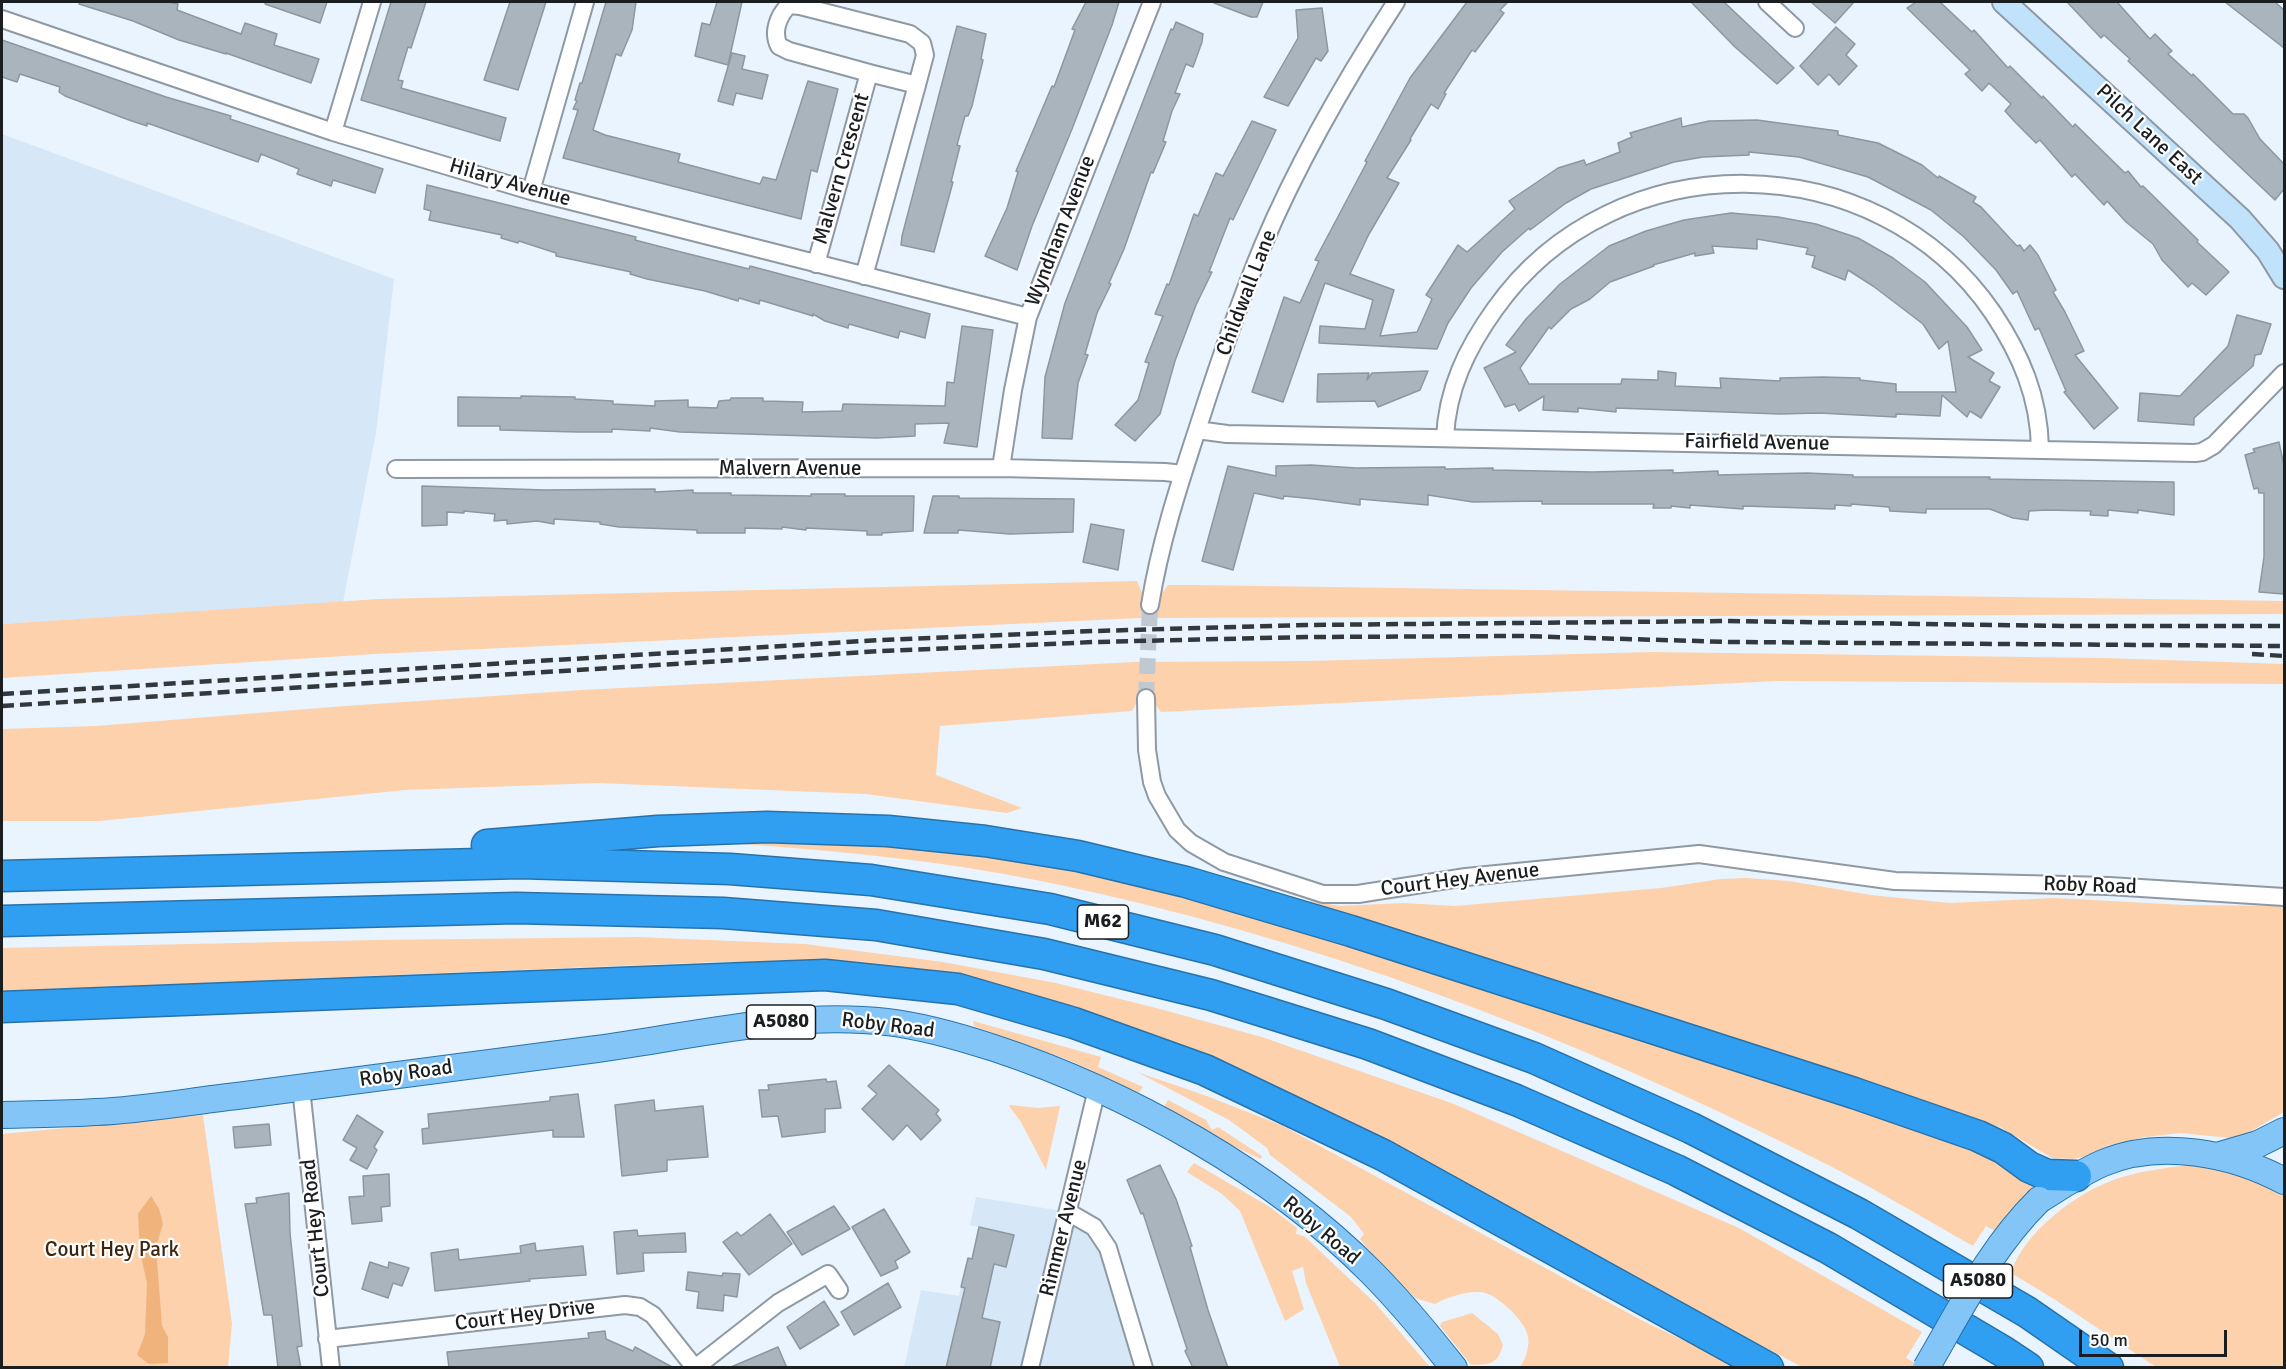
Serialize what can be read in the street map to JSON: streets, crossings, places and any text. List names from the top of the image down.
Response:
{
  "streets": {
    "highway": ["M62"],
    "main road": ["Roby Road", "A5080"],
    "street": [
      "Pilch Lane East",
      "Malvern Crescent",
      "Hilary Avenue",
      "Wyndham Avenue",
      "Childwall Lane",
      "Fairfield Avenue",
      "Malvern Avenue",
      "Court Hey Avenue",
      "Court Hey Road",
      "Rimmer Avenue",
      "Court Hey Drive"
    ]
  },
  "crossings": [
    ["Malvern Crescent", "Hilary Avenue"],
    ["Hilary Avenue", "Wyndham Avenue"],
    ["Wyndham Avenue", "Malvern Avenue"],
    ["Childwall Lane", "Fairfield Avenue"],
    ["Childwall Lane", "Malvern Avenue"],
    ["Court Hey Avenue", "Roby Road"],
    ["Roby Road", "Court Hey Road"],
    ["Roby Road", "Rimmer Avenue"],
    ["Court Hey Road", "Court Hey Drive"]
  ],
  "parks": ["Court Hey Park"],
  "scale_bar": "50 m"
}
